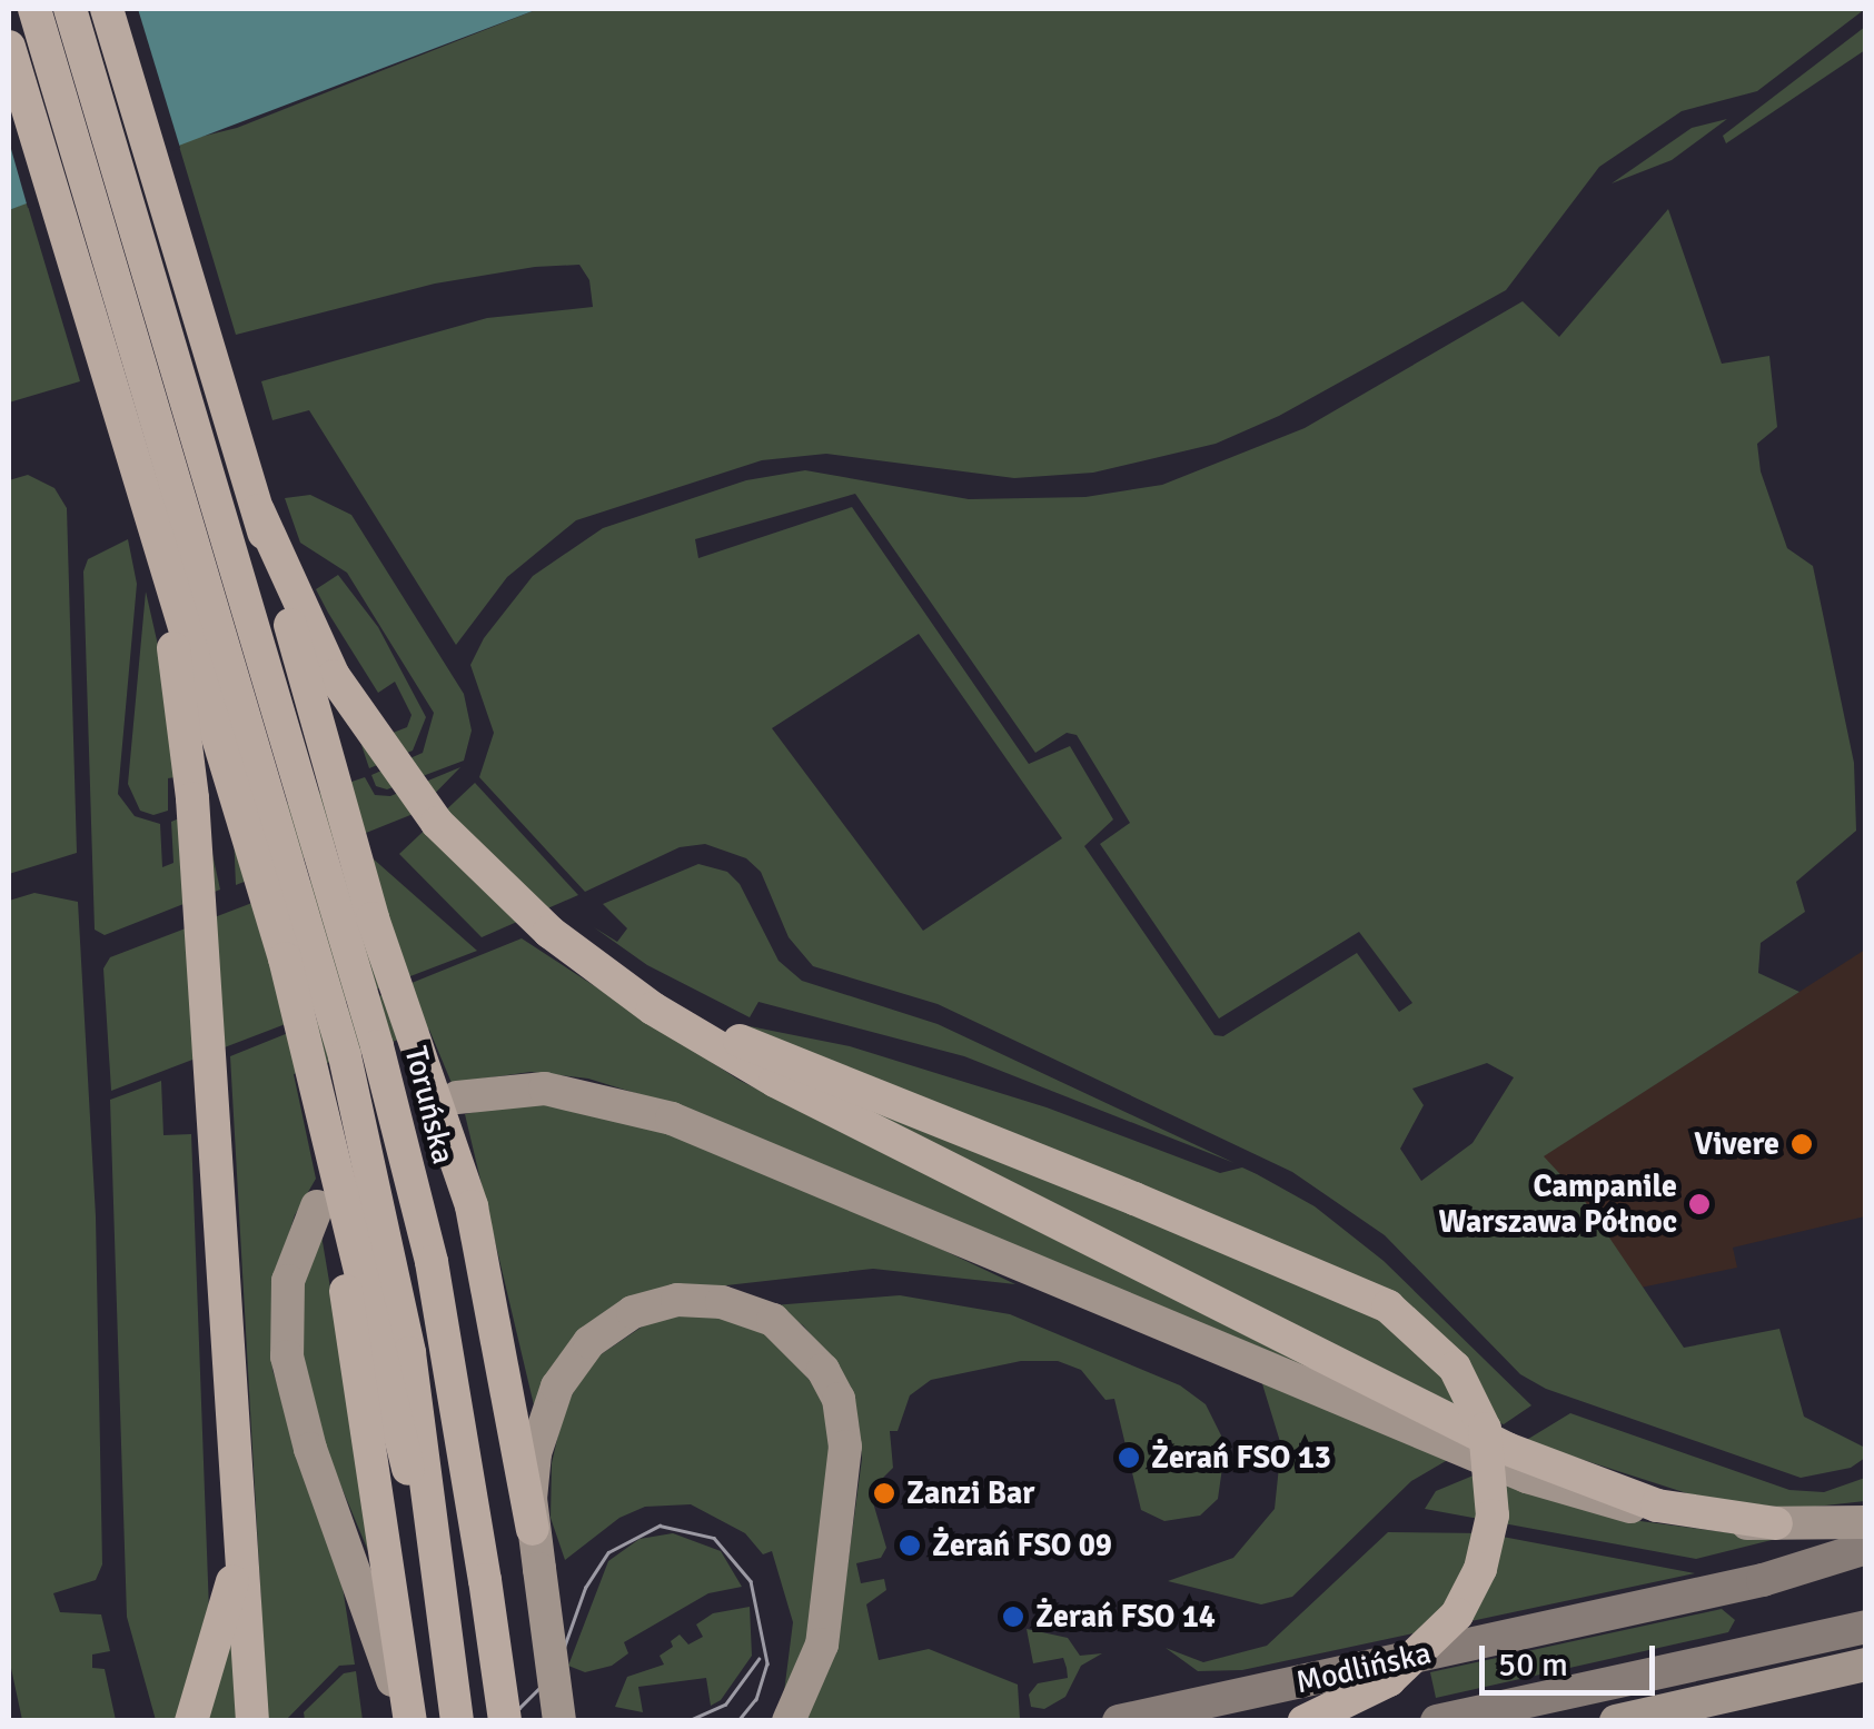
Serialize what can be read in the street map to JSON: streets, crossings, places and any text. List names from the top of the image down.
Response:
{
  "streets": {
    "highway": ["Toruńska"],
    "main road": ["Modlińska"]
  },
  "places": [
    "Vivere",
    "Campanile Warszawa Północ",
    "Żerań FSO 13",
    "Zanzi Bar",
    "Żerań FSO 09",
    "Żerań FSO 14"
  ],
  "scale_bar": "50 m"
}
